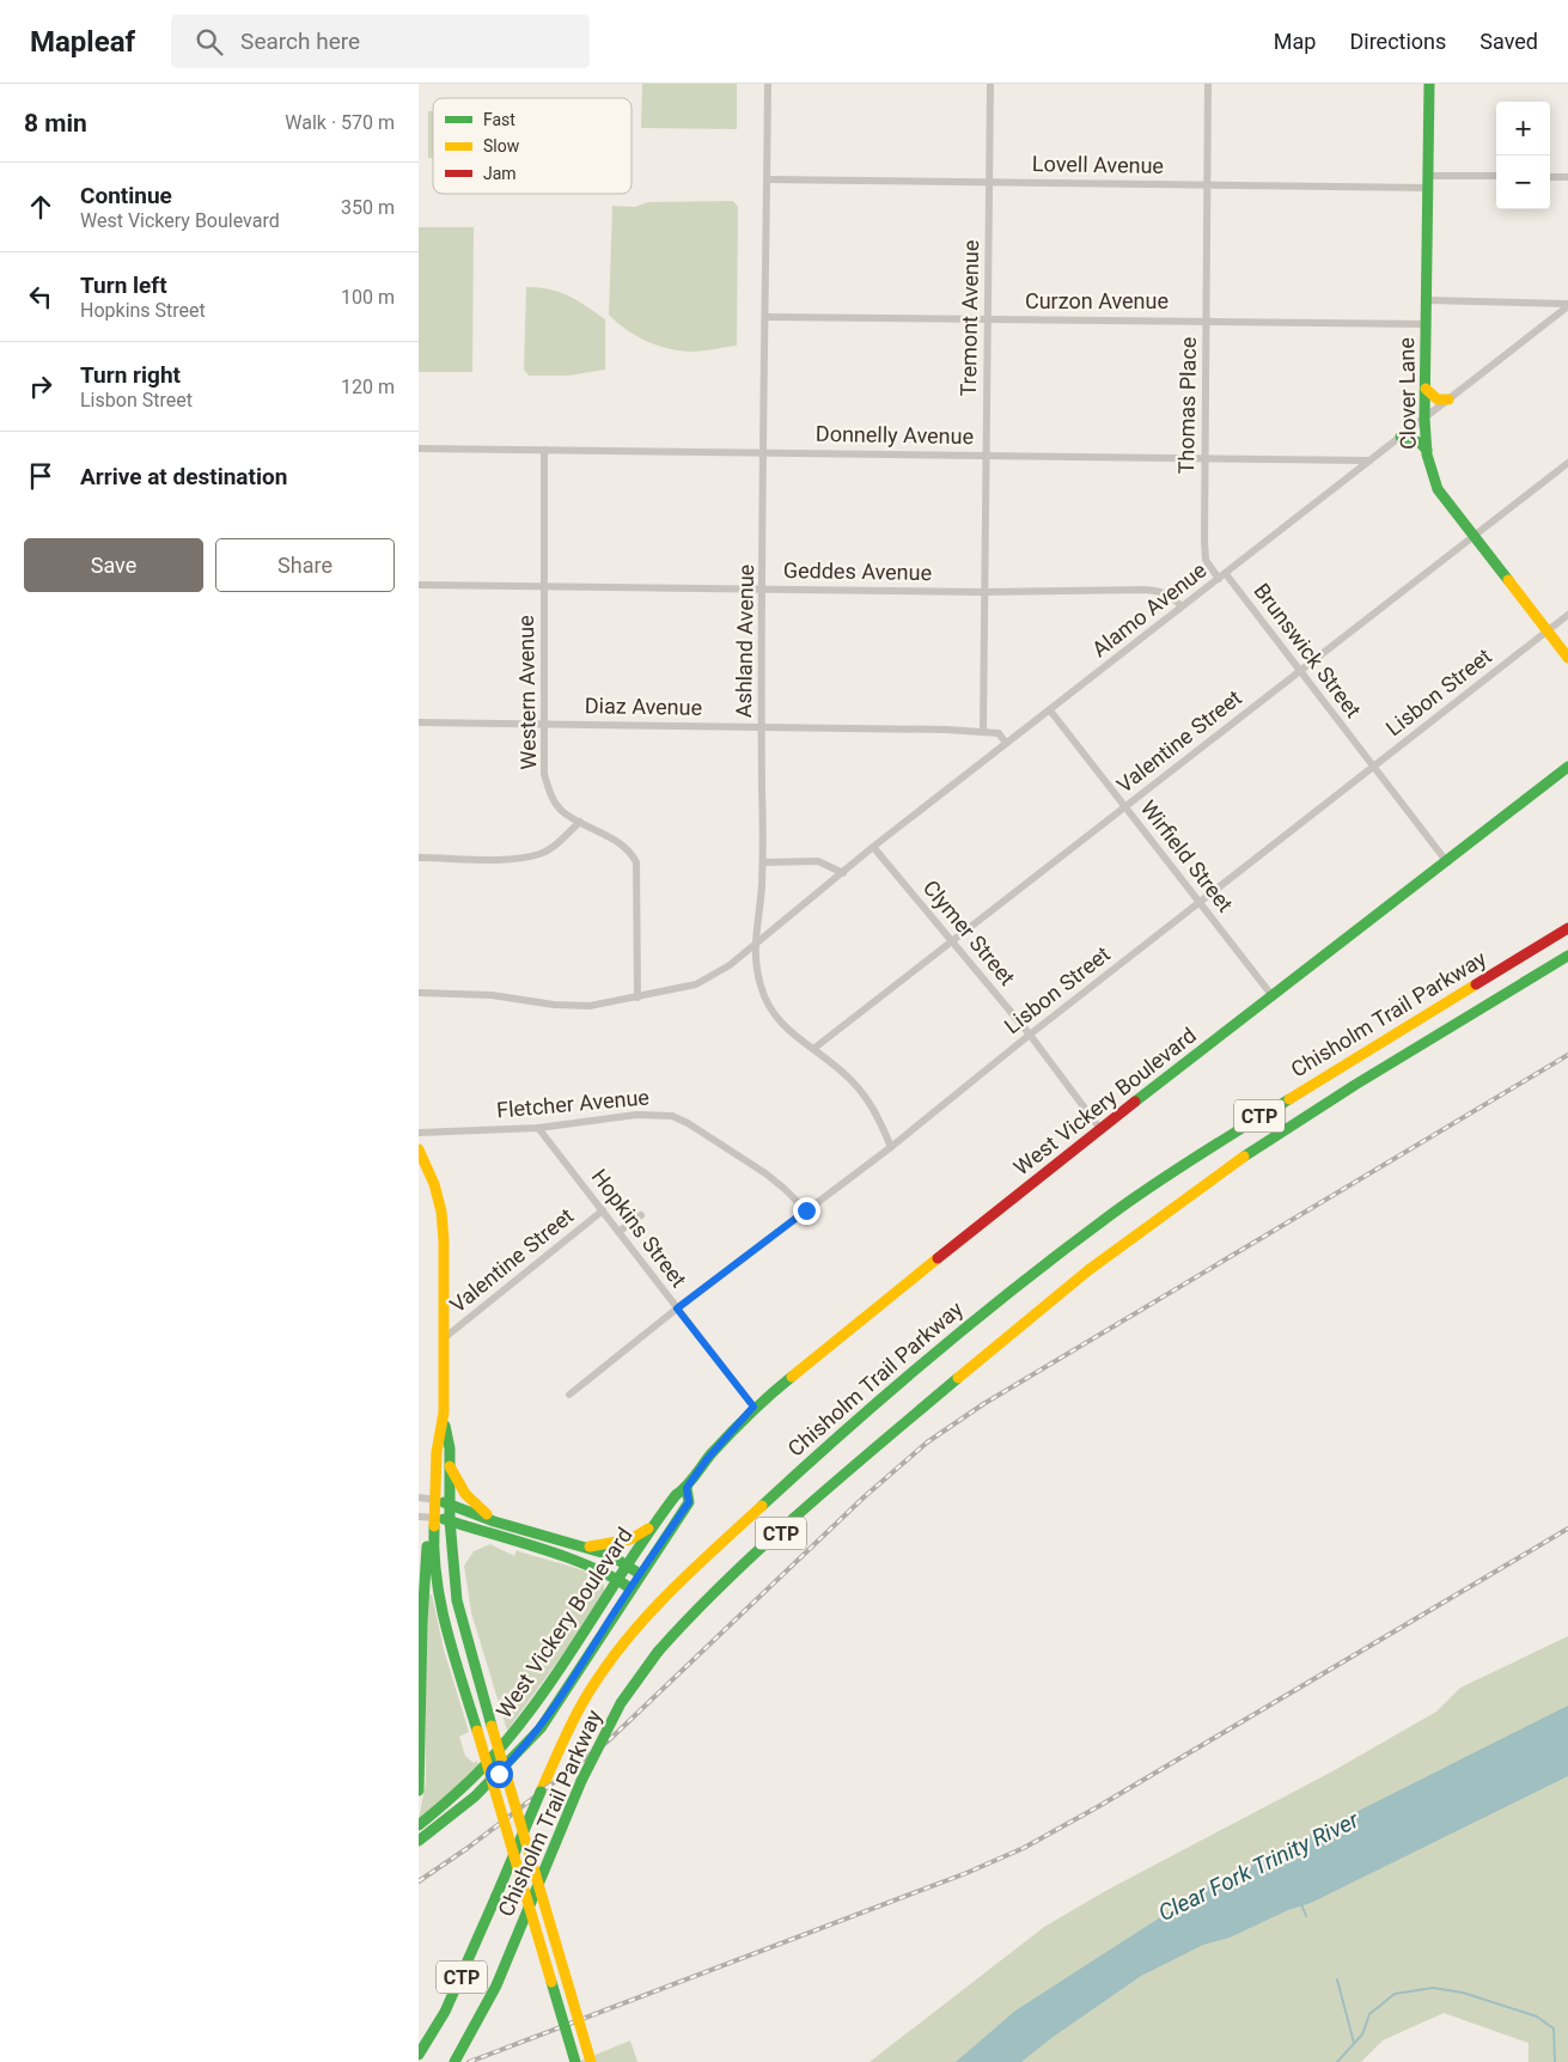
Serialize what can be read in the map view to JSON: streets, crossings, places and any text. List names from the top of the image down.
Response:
{
  "streets": {
    "main road": [
      "Clover Lane",
      "Chisholm Trail Parkway",
      "West Vickery Boulevard",
      "CTP"
    ],
    "street": [
      "Lovell Avenue",
      "Curzon Avenue",
      "Tremont Avenue",
      "Thomas Place",
      "Donnelly Avenue",
      "Geddes Avenue",
      "Alamo Avenue",
      "Ashland Avenue",
      "Brunswick Street",
      "Western Avenue",
      "Lisbon Street",
      "Diaz Avenue",
      "Valentine Street",
      "Wirfield Street",
      "Clymer Street",
      "Fletcher Avenue",
      "Hopkins Street"
    ]
  },
  "crossings": [
    ["Lovell Avenue", "Tremont Avenue"],
    ["Lovell Avenue", "Clover Lane"],
    ["Lovell Avenue", "Thomas Place"],
    ["Lovell Avenue", "Ashland Avenue"],
    ["Curzon Avenue", "Tremont Avenue"],
    ["Curzon Avenue", "Clover Lane"],
    ["Curzon Avenue", "Thomas Place"],
    ["Curzon Avenue", "Ashland Avenue"],
    ["Tremont Avenue", "Donnelly Avenue"],
    ["Tremont Avenue", "Geddes Avenue"],
    ["Tremont Avenue", "Diaz Avenue"],
    ["Clover Lane", "Alamo Avenue"],
    ["Clover Lane", "Lisbon Street"],
    ["Clover Lane", "Valentine Street"],
    ["Thomas Place", "Donnelly Avenue"],
    ["Thomas Place", "Alamo Avenue"],
    ["Thomas Place", "Brunswick Street"],
    ["Donnelly Avenue", "Alamo Avenue"],
    ["Donnelly Avenue", "Ashland Avenue"],
    ["Donnelly Avenue", "Western Avenue"],
    ["Geddes Avenue", "Alamo Avenue"],
    ["Geddes Avenue", "Ashland Avenue"],
    ["Geddes Avenue", "Western Avenue"],
    ["Alamo Avenue", "Ashland Avenue"],
    ["Alamo Avenue", "Brunswick Street"],
    ["Alamo Avenue", "Western Avenue"],
    ["Alamo Avenue", "Diaz Avenue"],
    ["Alamo Avenue", "Wirfield Street"],
    ["Alamo Avenue", "Clymer Street"],
    ["Ashland Avenue", "Lisbon Street"],
    ["Ashland Avenue", "Diaz Avenue"],
    ["Ashland Avenue", "Valentine Street"],
    ["Brunswick Street", "Lisbon Street"],
    ["Brunswick Street", "Valentine Street"],
    ["Brunswick Street", "West Vickery Boulevard"],
    ["Western Avenue", "Diaz Avenue"],
    ["Lisbon Street", "Wirfield Street"],
    ["Lisbon Street", "Clymer Street"],
    ["Lisbon Street", "Fletcher Avenue"],
    ["Lisbon Street", "Hopkins Street"],
    ["Valentine Street", "Wirfield Street"],
    ["Valentine Street", "Clymer Street"],
    ["Valentine Street", "Hopkins Street"],
    ["Wirfield Street", "West Vickery Boulevard"],
    ["Clymer Street", "West Vickery Boulevard"],
    ["West Vickery Boulevard", "Hopkins Street"],
    ["Fletcher Avenue", "Hopkins Street"]
  ],
  "water": ["Clear Fork Trinity River"],
  "legend": ["Fast", "Slow", "Jam"],
  "page": {
    "header": "Mapleaf",
    "search": "Search here",
    "nav": ["Map", "Directions", "Saved"],
    "heading": ["8 min", "Walk · 570 m"],
    "map_buttons": ["+", "−"],
    "list": [
      ["Continue", "West Vickery Boulevard", "350 m"],
      ["Turn left", "Hopkins Street", "100 m"],
      ["Turn right", "Lisbon Street", "120 m"],
      "Arrive at destination"
    ],
    "buttons": ["Save", "Share"]
  }
}
